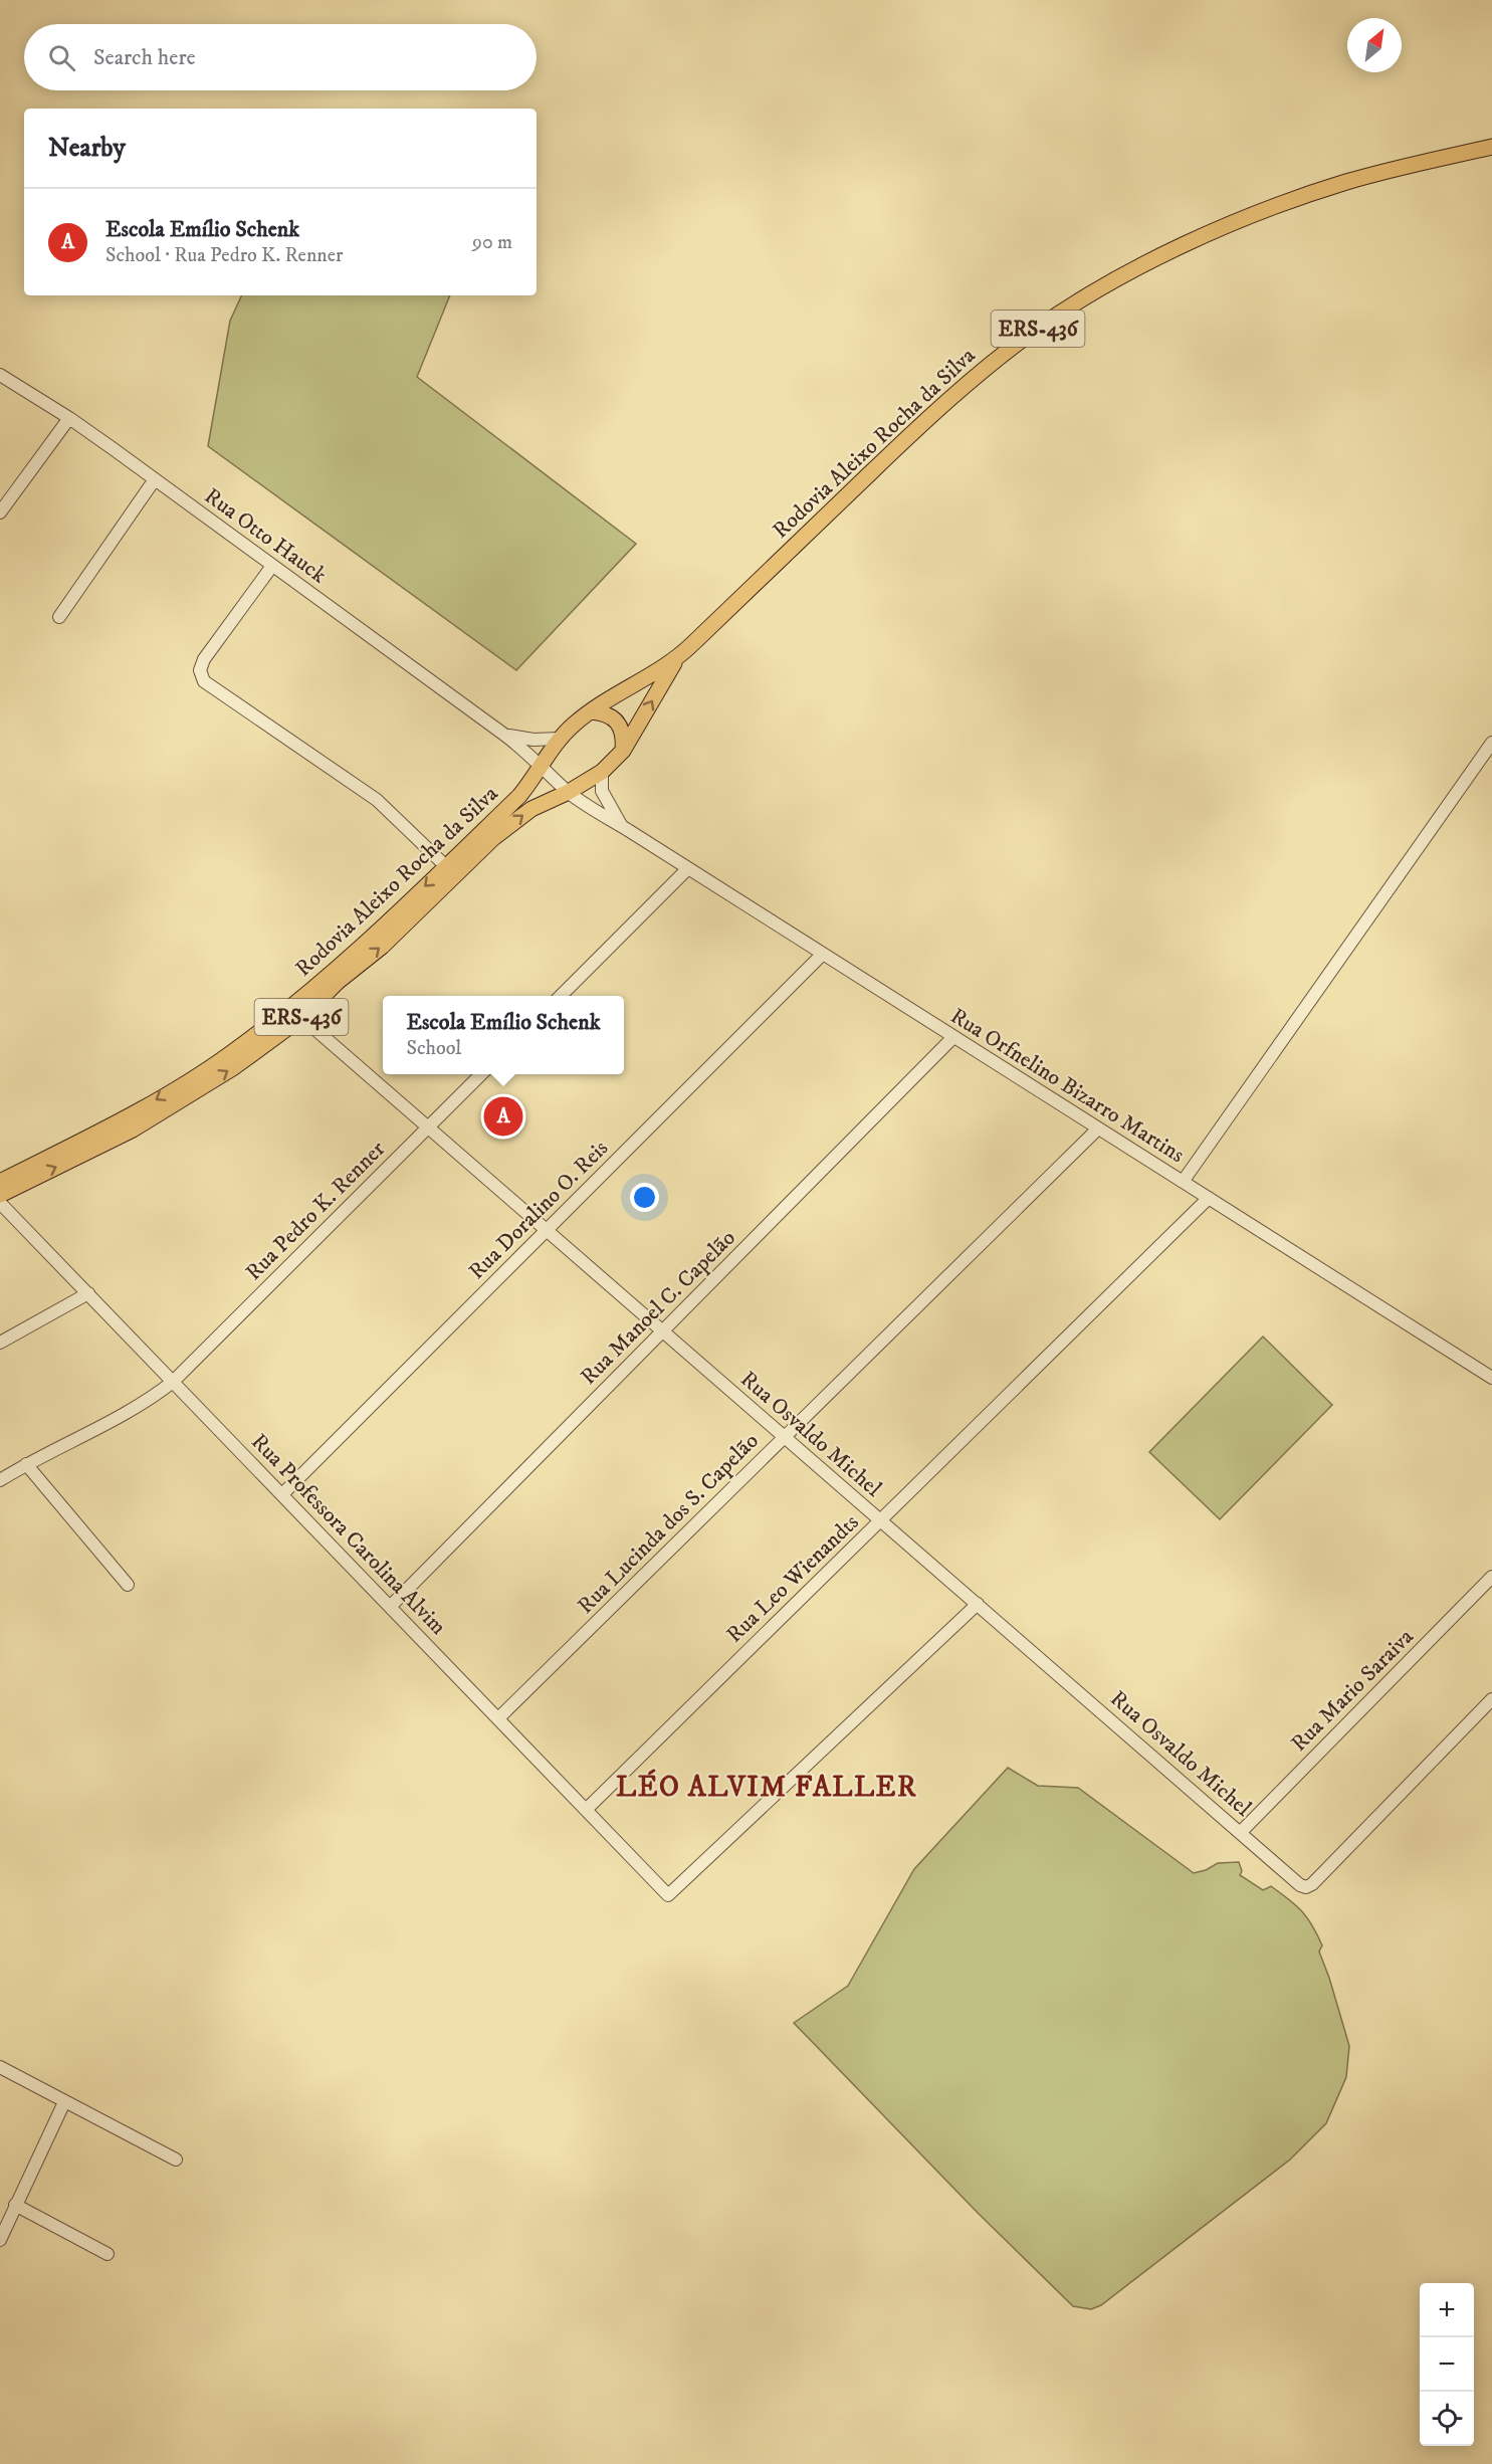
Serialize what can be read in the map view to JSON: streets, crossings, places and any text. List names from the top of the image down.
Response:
{
  "streets": {
    "main road": ["ERS-436", "Rodovia Aleixo Rocha da Silva"],
    "street": [
      "Rua Otto Hauck",
      "Rua Orfnelino Bizarro Martins",
      "Rua Doralino O. Reis",
      "Rua Pedro K. Renner",
      "Rua Manoel C. Capelão",
      "Rua Osvaldo Michel",
      "Rua Lucinda dos S. Capelão",
      "Rua Professora Carolina Alvim",
      "Rua Leo Wienandts",
      "Rua Mario Saraiva"
    ]
  },
  "crossings": [
    ["Rodovia Aleixo Rocha da Silva", "Rua Orfnelino Bizarro Martins"],
    ["Rodovia Aleixo Rocha da Silva", "Rua Osvaldo Michel"],
    ["Rua Otto Hauck", "Rua Orfnelino Bizarro Martins"],
    ["Rua Orfnelino Bizarro Martins", "Rua Doralino O. Reis"],
    ["Rua Orfnelino Bizarro Martins", "Rua Manoel C. Capelão"],
    ["Rua Orfnelino Bizarro Martins", "Rua Lucinda dos S. Capelão"],
    ["Rua Orfnelino Bizarro Martins", "Rua Leo Wienandts"],
    ["Rua Doralino O. Reis", "Rua Osvaldo Michel"],
    ["Rua Doralino O. Reis", "Rua Professora Carolina Alvim"],
    ["Rua Pedro K. Renner", "Rua Osvaldo Michel"],
    ["Rua Pedro K. Renner", "Rua Professora Carolina Alvim"],
    ["Rua Manoel C. Capelão", "Rua Osvaldo Michel"],
    ["Rua Manoel C. Capelão", "Rua Professora Carolina Alvim"],
    ["Rua Osvaldo Michel", "Rua Lucinda dos S. Capelão"],
    ["Rua Osvaldo Michel", "Rua Professora Carolina Alvim"],
    ["Rua Osvaldo Michel", "Rua Leo Wienandts"],
    ["Rua Osvaldo Michel", "Rua Mario Saraiva"],
    ["Rua Lucinda dos S. Capelão", "Rua Professora Carolina Alvim"],
    ["Rua Professora Carolina Alvim", "Rua Leo Wienandts"]
  ],
  "districts": ["LÉO ALVIM FALLER"],
  "north": "top right",
  "page": {
    "search": "Search here",
    "heading": "Nearby",
    "list": [
      {
        "mark": "A",
        "name": "Escola Emílio Schenk",
        "note": "School · Rua Pedro K. Renner",
        "value": "90 m"
      }
    ],
    "popup": ["Escola Emílio Schenk", "School"],
    "pins": "A",
    "map_buttons": ["+", "−"]
  }
}
